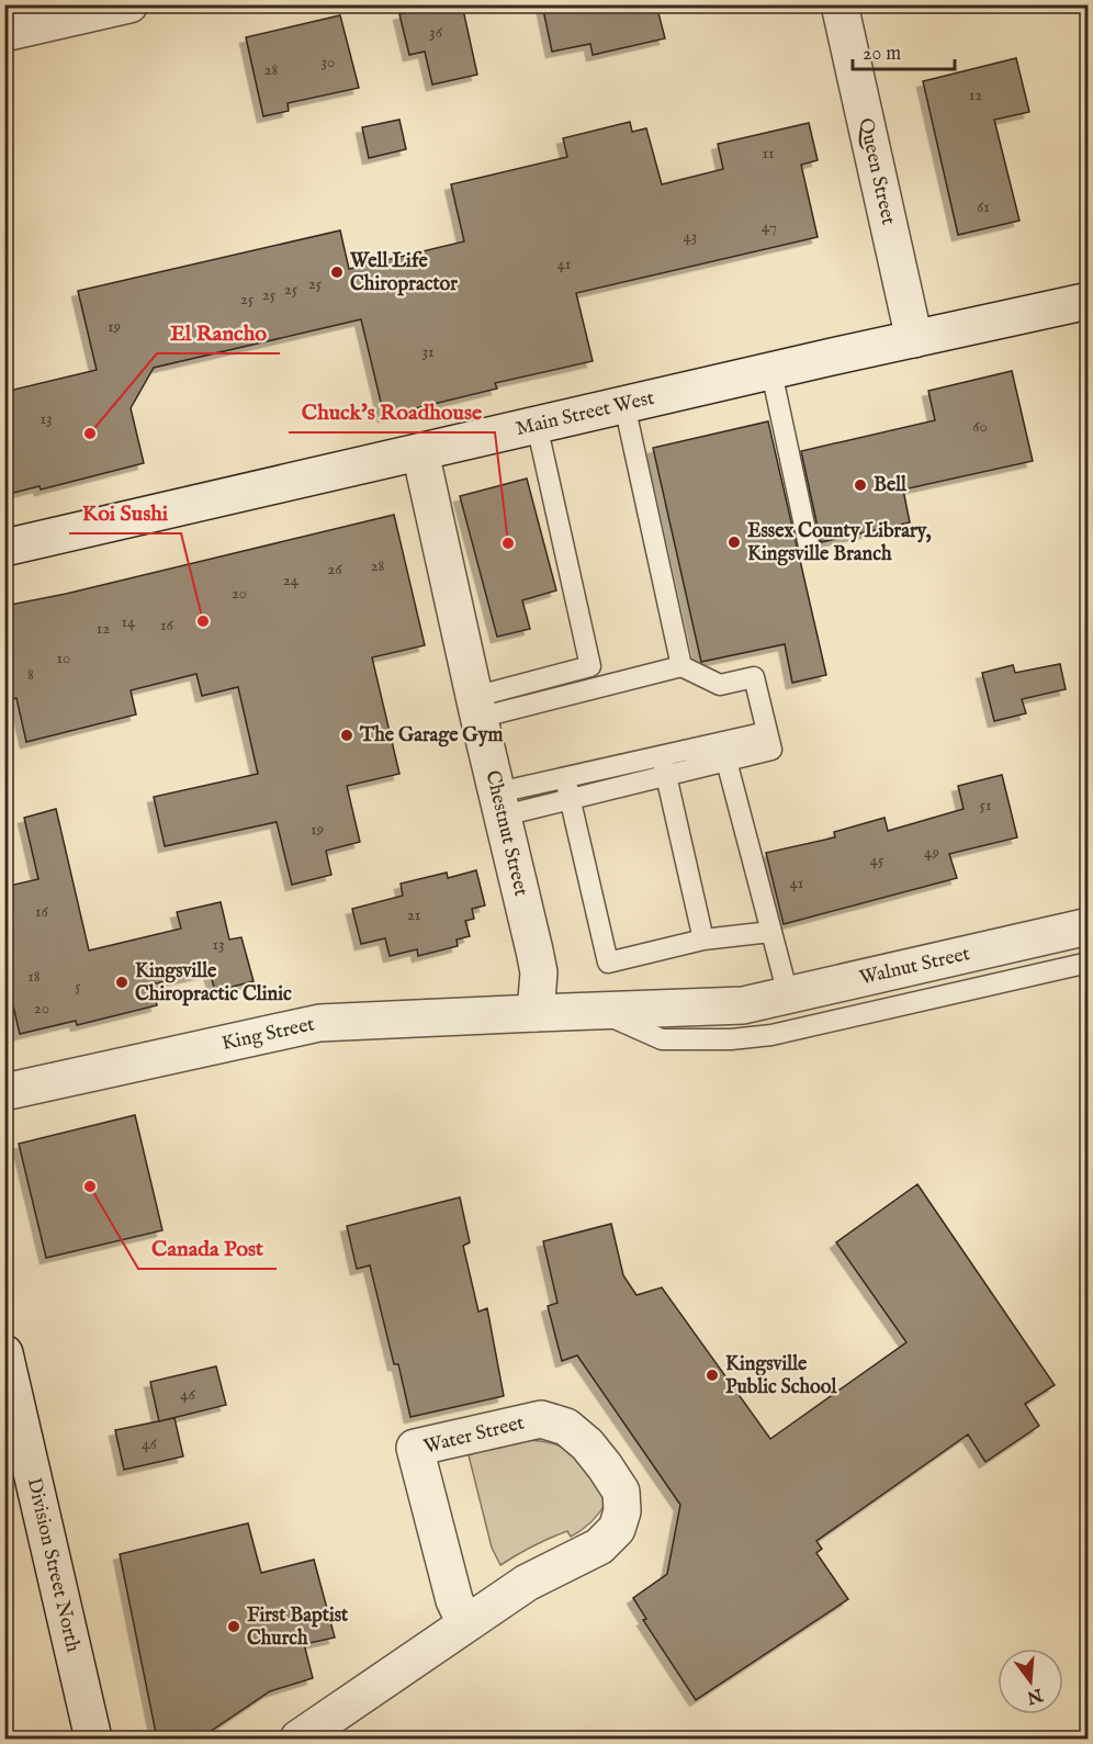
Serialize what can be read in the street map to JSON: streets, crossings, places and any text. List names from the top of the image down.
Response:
{
  "streets": {
    "street": [
      "Queen Street",
      "Main Street West",
      "Chestnut Street",
      "Walnut Street",
      "King Street",
      "Water Street",
      "Division Street North"
    ]
  },
  "crossings": [
    ["Queen Street", "Main Street West"],
    ["Main Street West", "Chestnut Street"],
    ["Chestnut Street", "King Street"]
  ],
  "places": [
    "Well Life Chiropractor",
    "El Rancho",
    "Bell",
    "Essex County Library, Kingsville Branch",
    "Chuck's Roadhouse",
    "Koi Sushi",
    "The Garage Gym",
    "Kingsville Chiropractic Clinic",
    "Canada Post",
    "Kingsville Public School",
    "First Baptist Church"
  ],
  "house_numbers": [
    "36",
    "30",
    "28",
    "12",
    "11",
    "61",
    "47",
    "43",
    "41",
    "25",
    "25",
    "25",
    "25",
    "19",
    "31",
    "13",
    "60",
    "28",
    "26",
    "24",
    "20",
    "14",
    "16",
    "12",
    "10",
    "8",
    "51",
    "19",
    "49",
    "45",
    "41",
    "16",
    "21",
    "13",
    "18",
    "5",
    "20",
    "46",
    "46"
  ],
  "scale_bar": "20 m",
  "north": "bottom"
}
